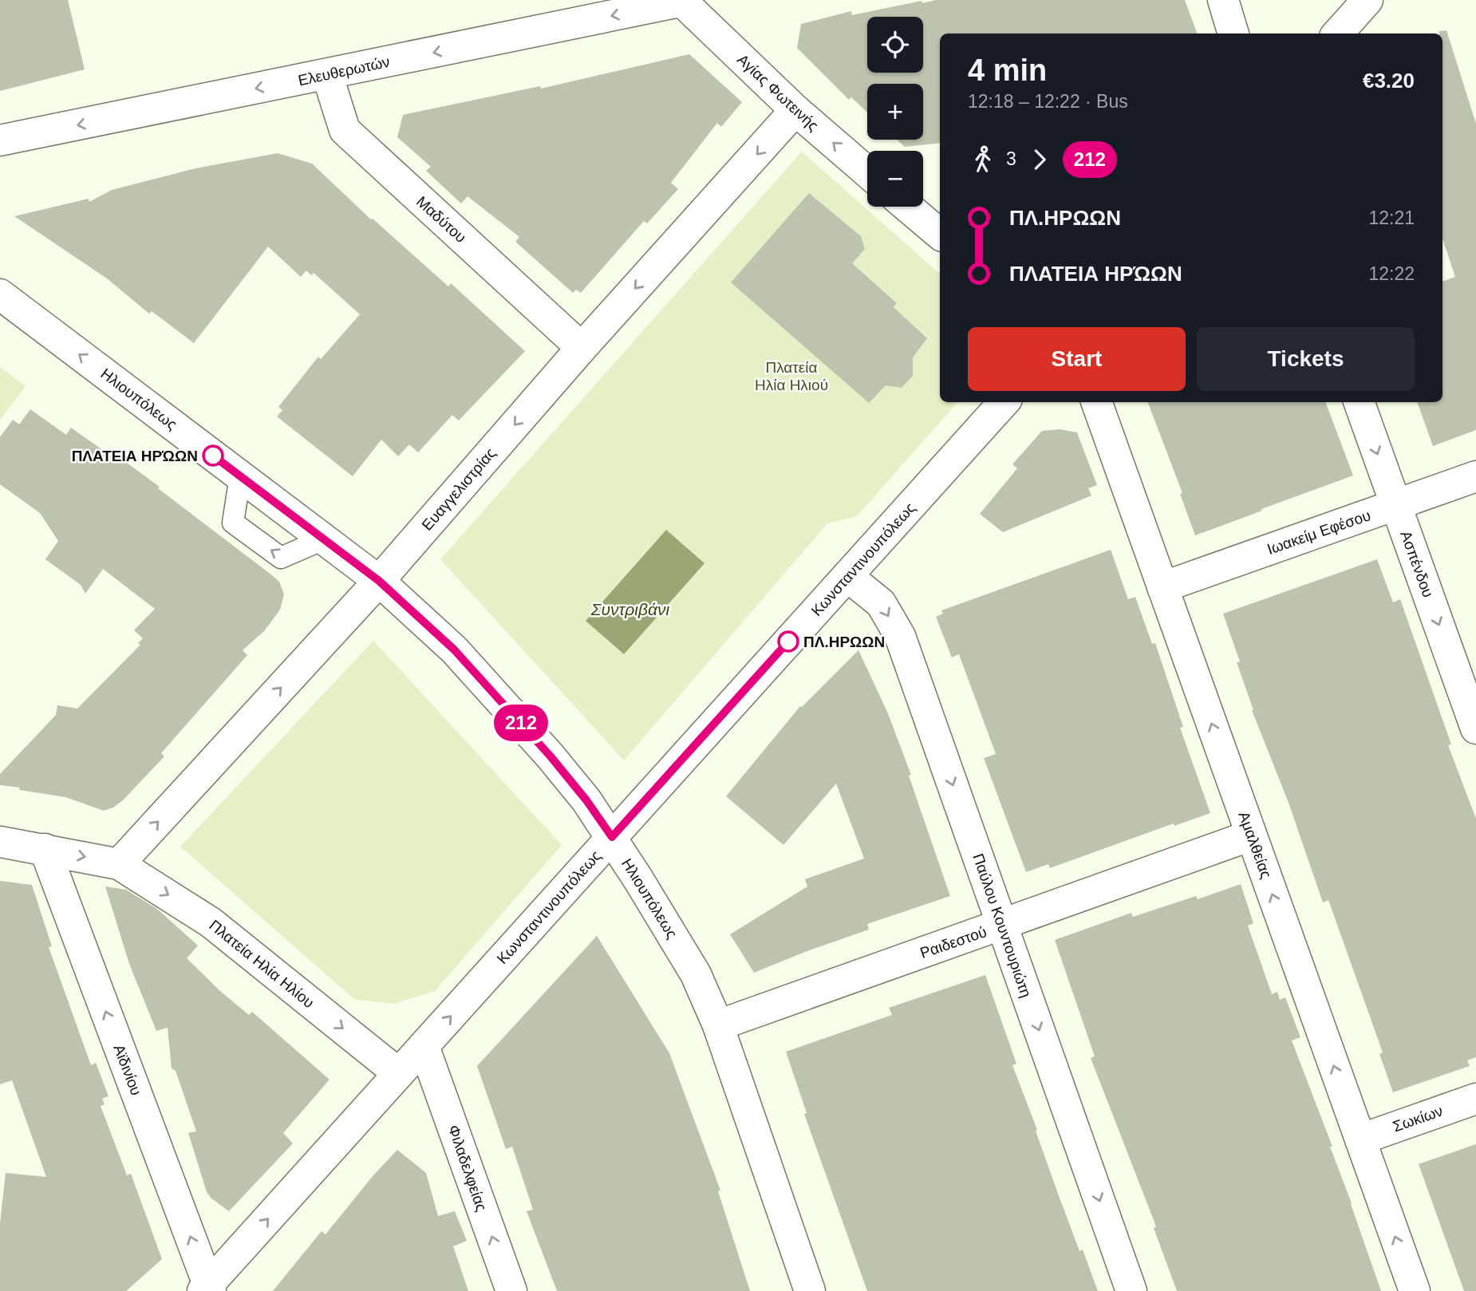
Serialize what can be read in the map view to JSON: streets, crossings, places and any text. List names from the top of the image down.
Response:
{
  "streets": {
    "street": [
      "Ελευθερωτών",
      "Αγίας Φωτεινής",
      "Μαδύτου",
      "Ηλιουπόλεως",
      "Ευαγγελιστρίας",
      "Ιωακείμ Εφέσου",
      "Κωνσταντινουπόλεως",
      "Ασπένδου",
      "Αμαλθείας",
      "Παύλου Κουντουριώτη",
      "Ραιδεστού",
      "Πλατεία Ηλία Ηλίου",
      "Αϊδινίου",
      "Σωκίων",
      "Φιλαδελφείας"
    ]
  },
  "crossings": [
    ["Ελευθερωτών", "Αγίας Φωτεινής"],
    ["Ελευθερωτών", "Μαδύτου"],
    ["Αγίας Φωτεινής", "Ευαγγελιστρίας"],
    ["Μαδύτου", "Ευαγγελιστρίας"],
    ["Ηλιουπόλεως", "Ευαγγελιστρίας"],
    ["Ηλιουπόλεως", "Κωνσταντινουπόλεως"],
    ["Ηλιουπόλεως", "Ραιδεστού"],
    ["Ευαγγελιστρίας", "Πλατεία Ηλία Ηλίου"],
    ["Ιωακείμ Εφέσου", "Ασπένδου"],
    ["Ιωακείμ Εφέσου", "Αμαλθείας"],
    ["Κωνσταντινουπόλεως", "Παύλου Κουντουριώτη"],
    ["Κωνσταντινουπόλεως", "Πλατεία Ηλία Ηλίου"],
    ["Κωνσταντινουπόλεως", "Αϊδινίου"],
    ["Κωνσταντινουπόλεως", "Φιλαδελφείας"],
    ["Αμαλθείας", "Ραιδεστού"],
    ["Αμαλθείας", "Σωκίων"],
    ["Παύλου Κουντουριώτη", "Ραιδεστού"]
  ],
  "one_way": [
    "Ελευθερωτών",
    "Αγίας Φωτεινής",
    "Κωνσταντινουπόλεως",
    "Ασπένδου",
    "Αμαλθείας",
    "Παύλου Κουντουριώτη",
    "Πλατεία Ηλία Ηλίου",
    "Αϊδινίου",
    "Φιλαδελφείας"
  ],
  "water": ["Συντριβάνι"],
  "parks": ["Πλατεία Ηλία Ηλιού"],
  "places": ["ΠΛΑΤΕΙΑ ΗΡΏΩΝ", "ΠΛ.ΗΡΩΩΝ"],
  "lines": ["bus line 212"],
  "page": {
    "on_map": "212",
    "map_buttons": ["+", "−"],
    "heading": ["4 min", "12:18 – 12:22 · Bus", "€3.20"],
    "legs": ["3", "212"],
    "list": [
      {
        "name": "ΠΛ.ΗΡΩΩΝ",
        "value": "12:21"
      },
      {
        "name": "ΠΛΑΤΕΙΑ ΗΡΏΩΝ",
        "value": "12:22"
      }
    ],
    "buttons": ["Start", "Tickets"]
  }
}
